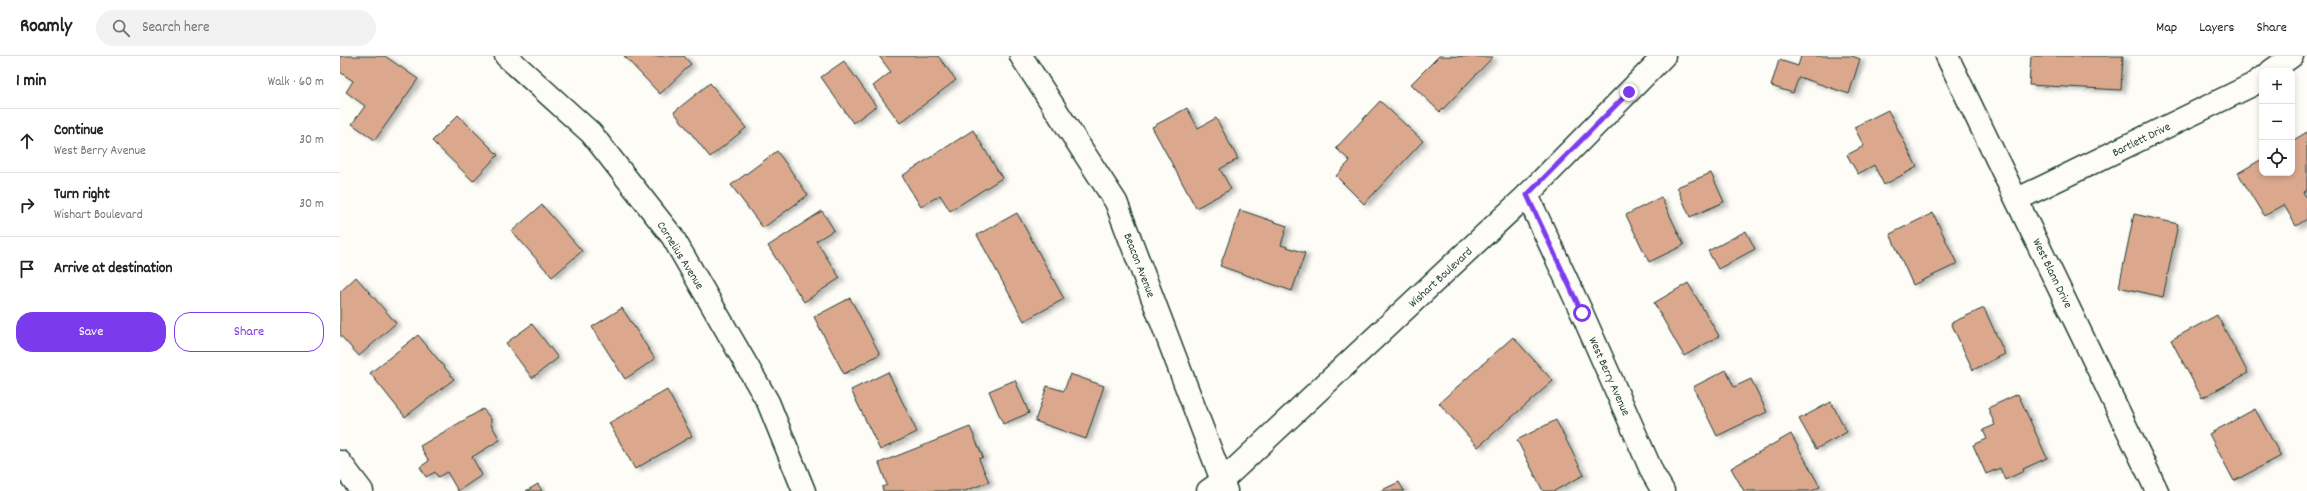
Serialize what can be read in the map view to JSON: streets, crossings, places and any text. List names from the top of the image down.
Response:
{
  "streets": {
    "street": [
      "Bartlett Drive",
      "Cornelius Avenue",
      "Beacon Avenue",
      "West Blann Drive",
      "Wishart Boulevard",
      "West Berry Avenue"
    ]
  },
  "crossings": [
    ["Bartlett Drive", "West Blann Drive"],
    ["Beacon Avenue", "Wishart Boulevard"],
    ["Wishart Boulevard", "West Berry Avenue"]
  ],
  "page": {
    "header": "Roamly",
    "search": "Search here",
    "nav": ["Map", "Layers", "Share"],
    "heading": ["1 min", "Walk · 60 m"],
    "map_buttons": ["+", "−"],
    "list": [
      ["Continue", "West Berry Avenue", "30 m"],
      ["Turn right", "Wishart Boulevard", "30 m"],
      "Arrive at destination"
    ],
    "buttons": ["Save", "Share"]
  }
}
